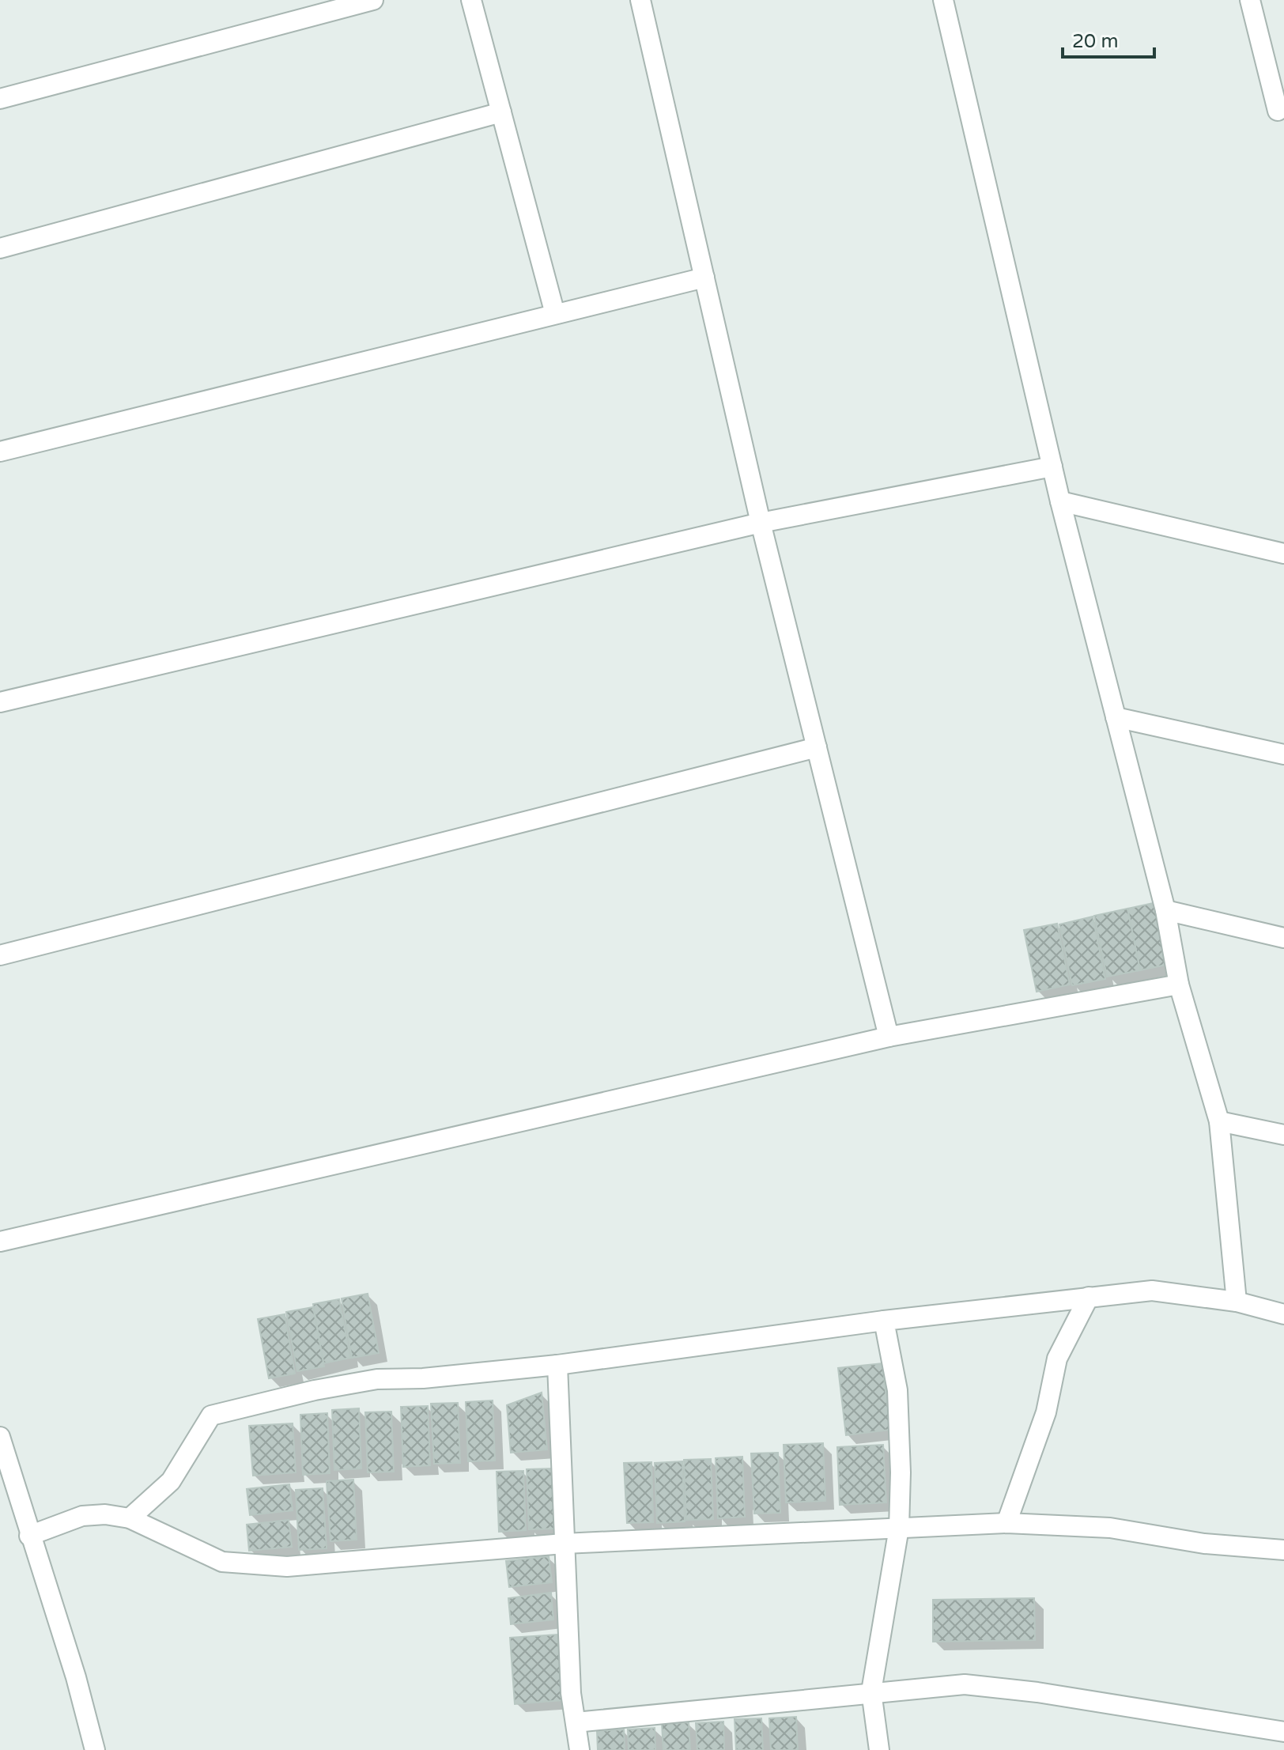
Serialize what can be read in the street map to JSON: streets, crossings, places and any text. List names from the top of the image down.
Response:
{
  "scale_bar": "20 m"
}
